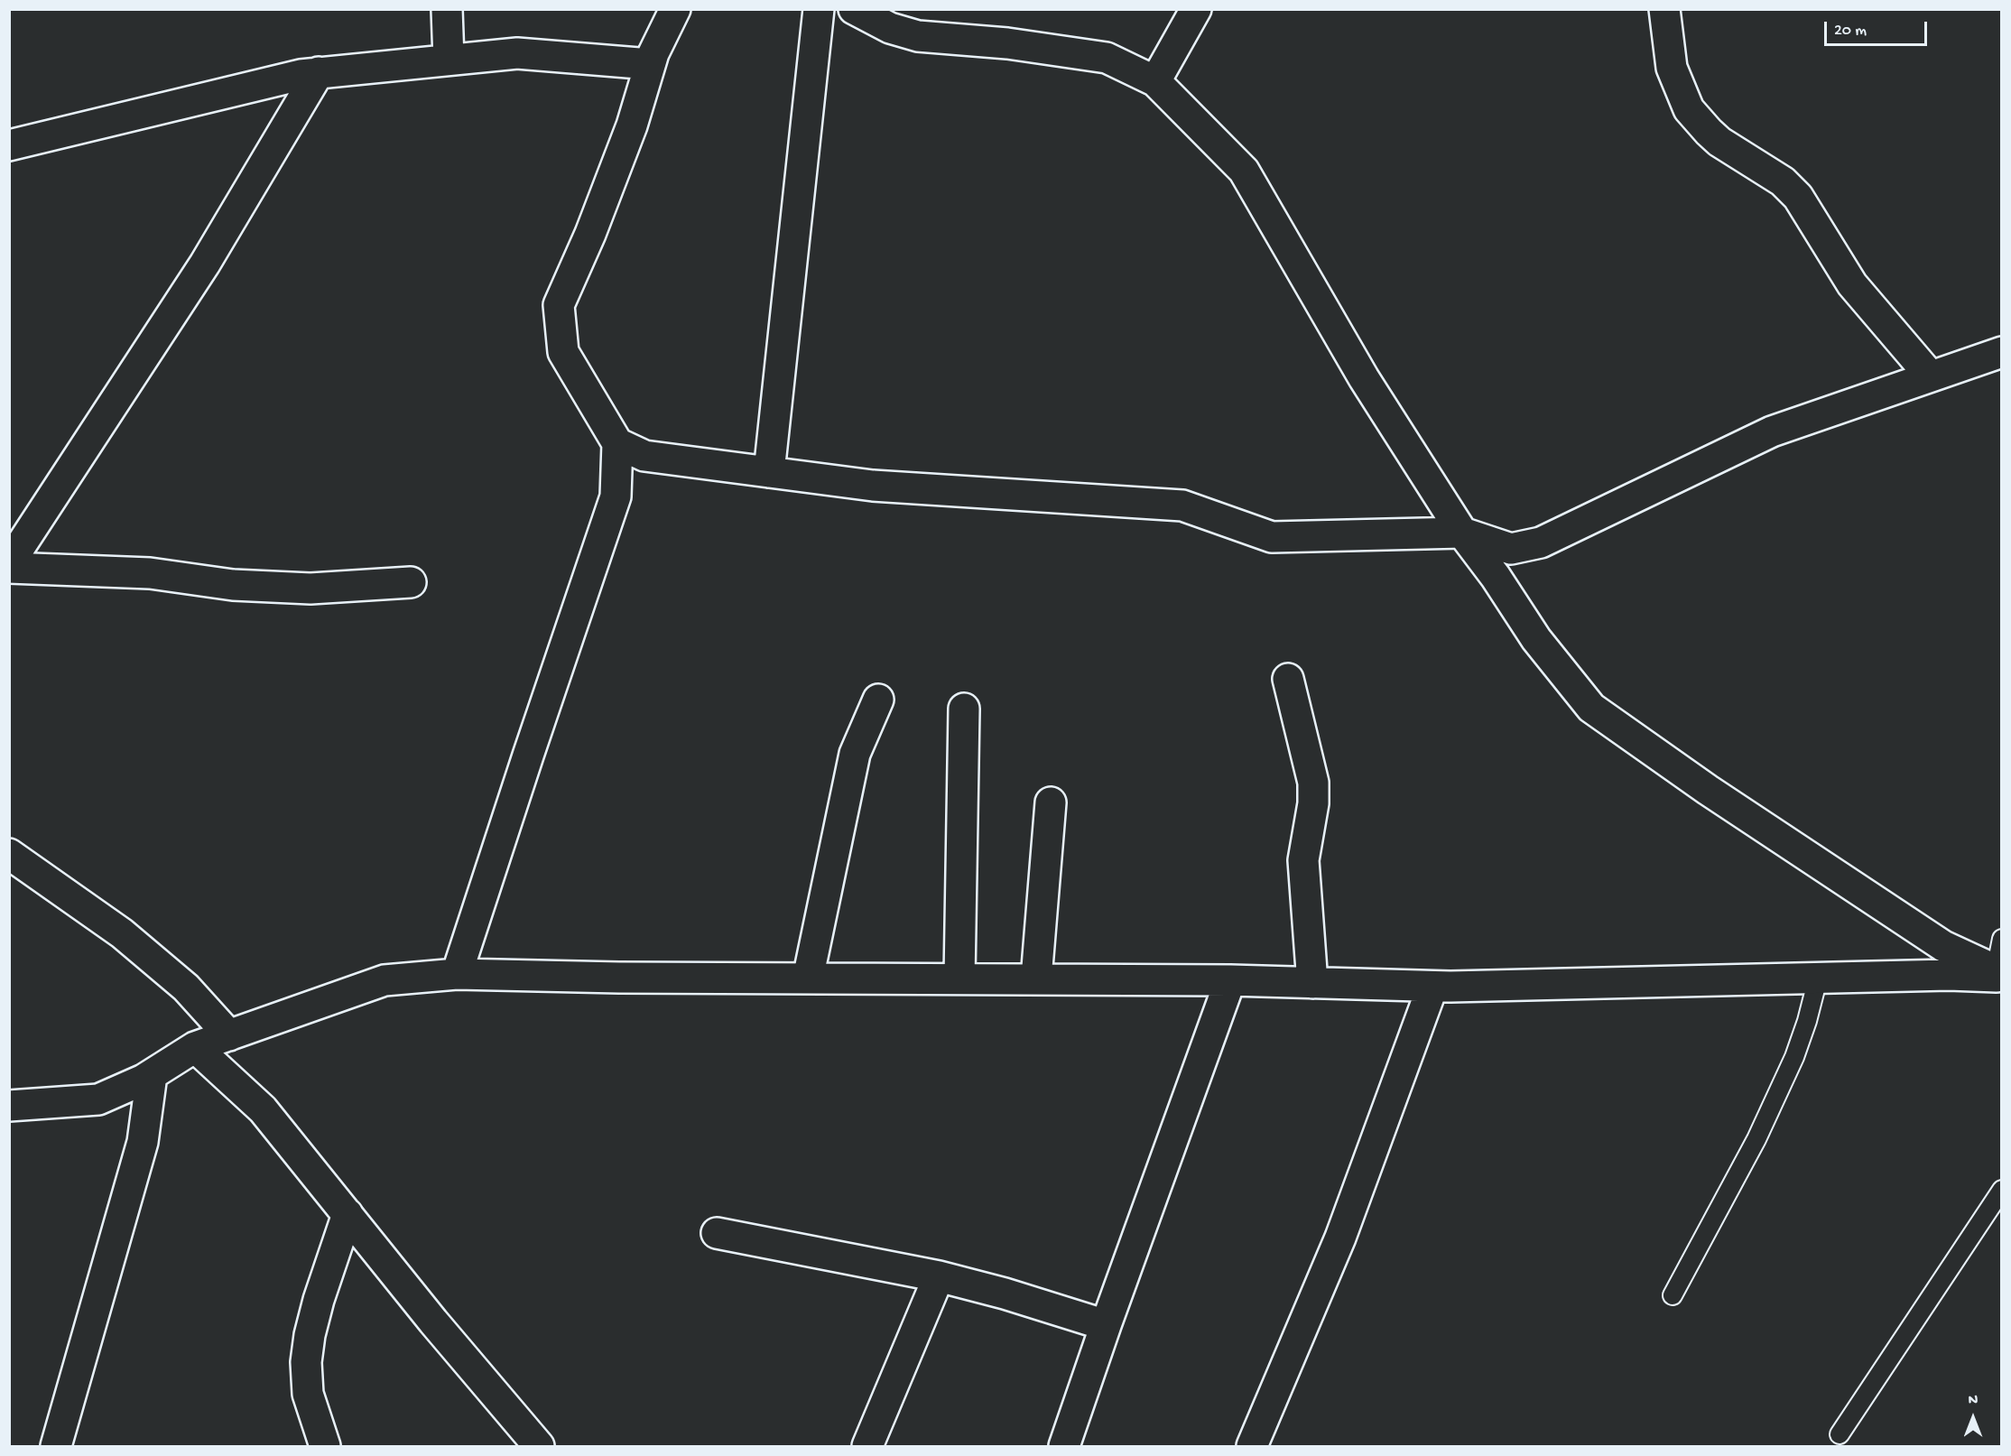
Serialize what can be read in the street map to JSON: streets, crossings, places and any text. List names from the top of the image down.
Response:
{
  "scale_bar": "20 m",
  "north": "top"
}
